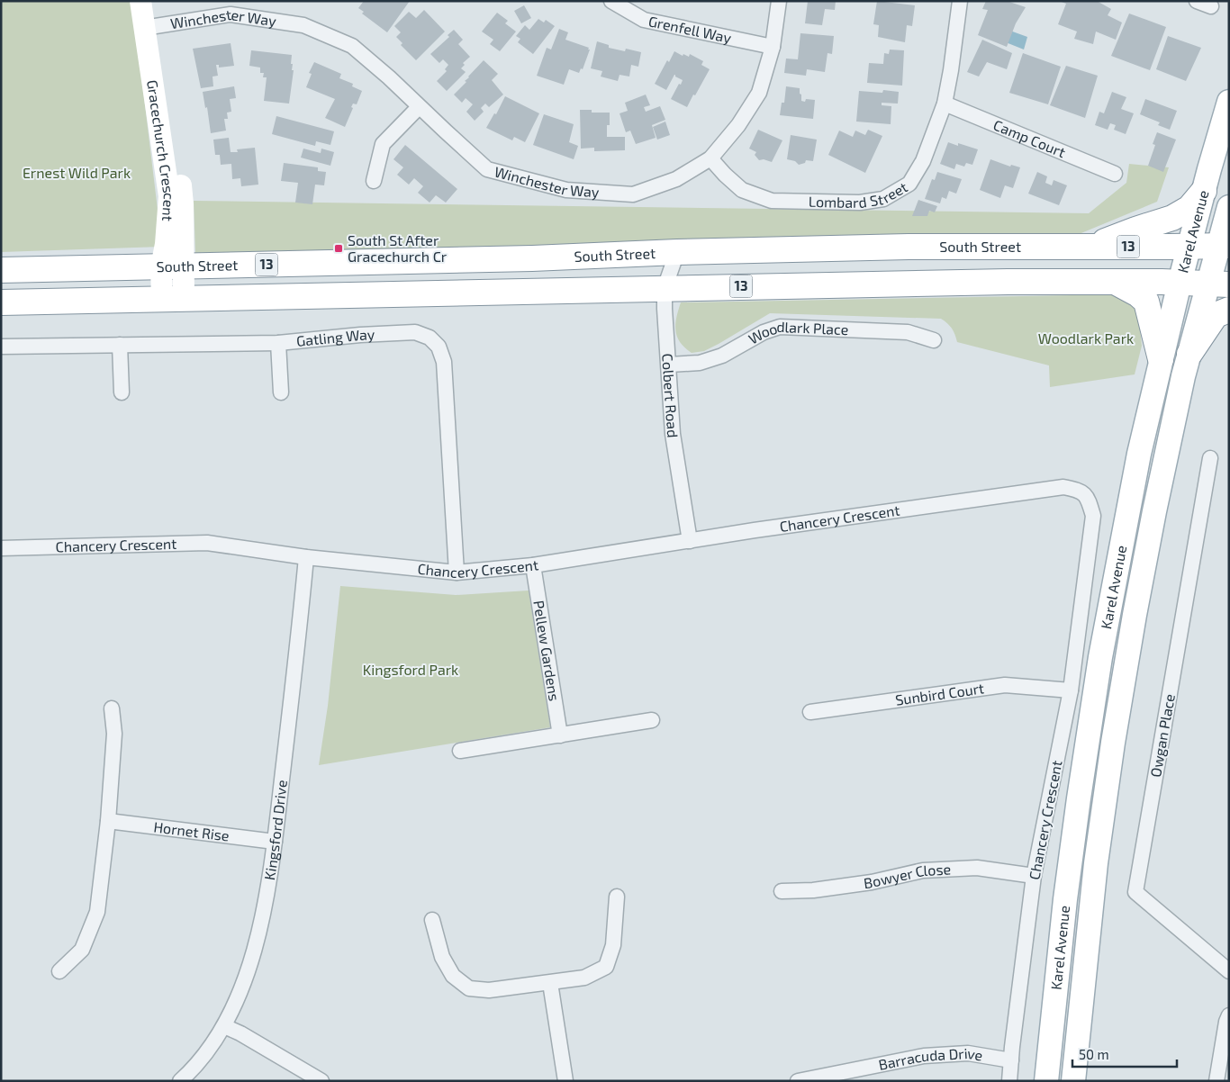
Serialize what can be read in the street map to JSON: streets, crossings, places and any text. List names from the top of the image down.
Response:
{
  "streets": {
    "highway": ["South Street", "13"],
    "main road": ["Karel Avenue"],
    "street": [
      "Winchester Way",
      "Grenfell Way",
      "Camp Court",
      "Gracechurch Crescent",
      "Lombard Street",
      "Woodlark Place",
      "Gatling Way",
      "Colbert Road",
      "Chancery Crescent",
      "Pellew Gardens",
      "Sunbird Court",
      "Owgan Place",
      "Kingsford Drive",
      "Hornet Rise",
      "Bowyer Close",
      "Barracuda Drive"
    ]
  },
  "crossings": [
    ["Winchester Way", "Grenfell Way"],
    ["Winchester Way", "Gracechurch Crescent"],
    ["Winchester Way", "Lombard Street"],
    ["Camp Court", "Lombard Street"],
    ["Gracechurch Crescent", "South Street"],
    ["Gracechurch Crescent", "13"],
    ["Karel Avenue", "South Street"],
    ["Karel Avenue", "13"],
    ["South Street", "Colbert Road"],
    ["13", "Colbert Road"],
    ["Woodlark Place", "Colbert Road"],
    ["Gatling Way", "Chancery Crescent"],
    ["Colbert Road", "Chancery Crescent"],
    ["Chancery Crescent", "Pellew Gardens"],
    ["Chancery Crescent", "Sunbird Court"],
    ["Chancery Crescent", "Kingsford Drive"],
    ["Chancery Crescent", "Bowyer Close"],
    ["Chancery Crescent", "Barracuda Drive"],
    ["Kingsford Drive", "Hornet Rise"]
  ],
  "parks": ["Ernest Wild Park", "Woodlark Park", "Kingsford Park"],
  "places": {
    "transit": ["South St After Gracechurch Cr"]
  },
  "scale_bar": "50 m"
}
